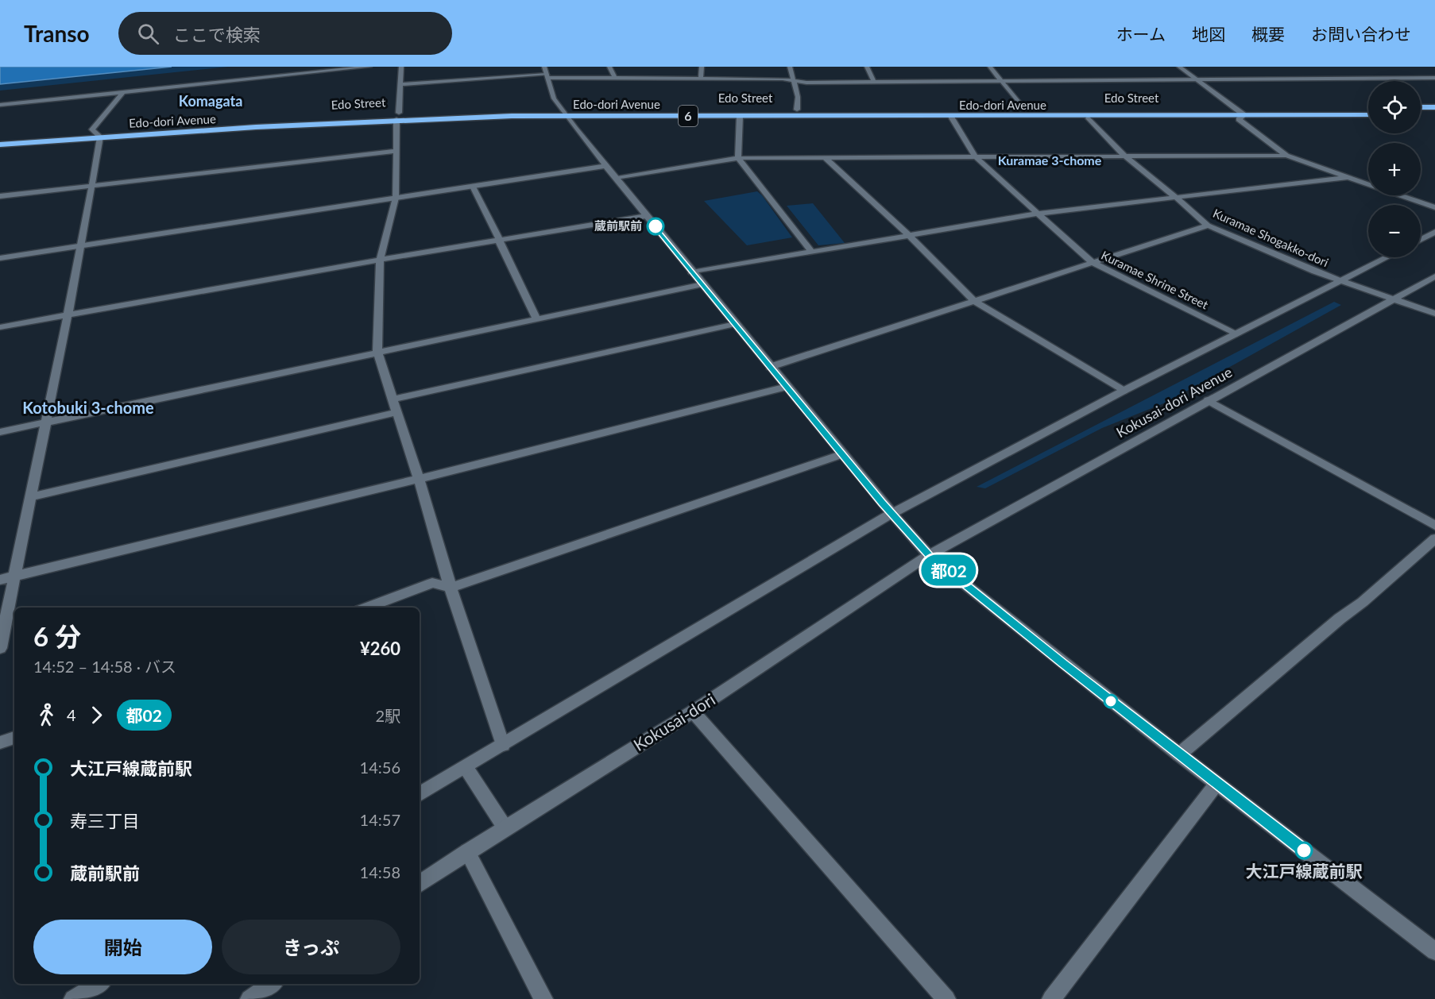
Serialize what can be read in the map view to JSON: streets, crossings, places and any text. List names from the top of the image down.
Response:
{
  "streets": {
    "highway": ["Edo Street", "Edo-dori Avenue", "6"],
    "street": [
      "Kuramae Shogakko-dori",
      "Kuramae Shrine Street",
      "Kokusai-dori Avenue",
      "Kokusai-dori"
    ]
  },
  "crossings": [
    ["Edo Street", "Edo-dori Avenue"],
    ["Edo-dori Avenue", "Kuramae Shogakko-dori"],
    ["Edo-dori Avenue", "Kuramae Shrine Street"],
    ["Kuramae Shogakko-dori", "Kokusai-dori Avenue"],
    ["Kokusai-dori Avenue", "Kokusai-dori"]
  ],
  "districts": ["Komagata", "Kuramae 3-chome", "Kotobuki 3-chome"],
  "places": ["蔵前駅前", "大江戸線蔵前駅"],
  "lines": ["bus line 都02"],
  "page": {
    "header": "Transo",
    "search": "ここで検索",
    "nav": [
      "ホーム",
      "地図",
      "概要",
      "お問い合わせ"
    ],
    "on_map": "都02",
    "map_buttons": ["+", "−"],
    "heading": ["6 分", "14:52 – 14:58 · バス", "¥260"],
    "legs": ["4", "都02", "2駅"],
    "list": [
      {
        "name": "大江戸線蔵前駅",
        "value": "14:56"
      },
      {
        "name": "寿三丁目",
        "value": "14:57"
      },
      {
        "name": "蔵前駅前",
        "value": "14:58"
      }
    ],
    "buttons": ["開始", "きっぷ"]
  }
}
